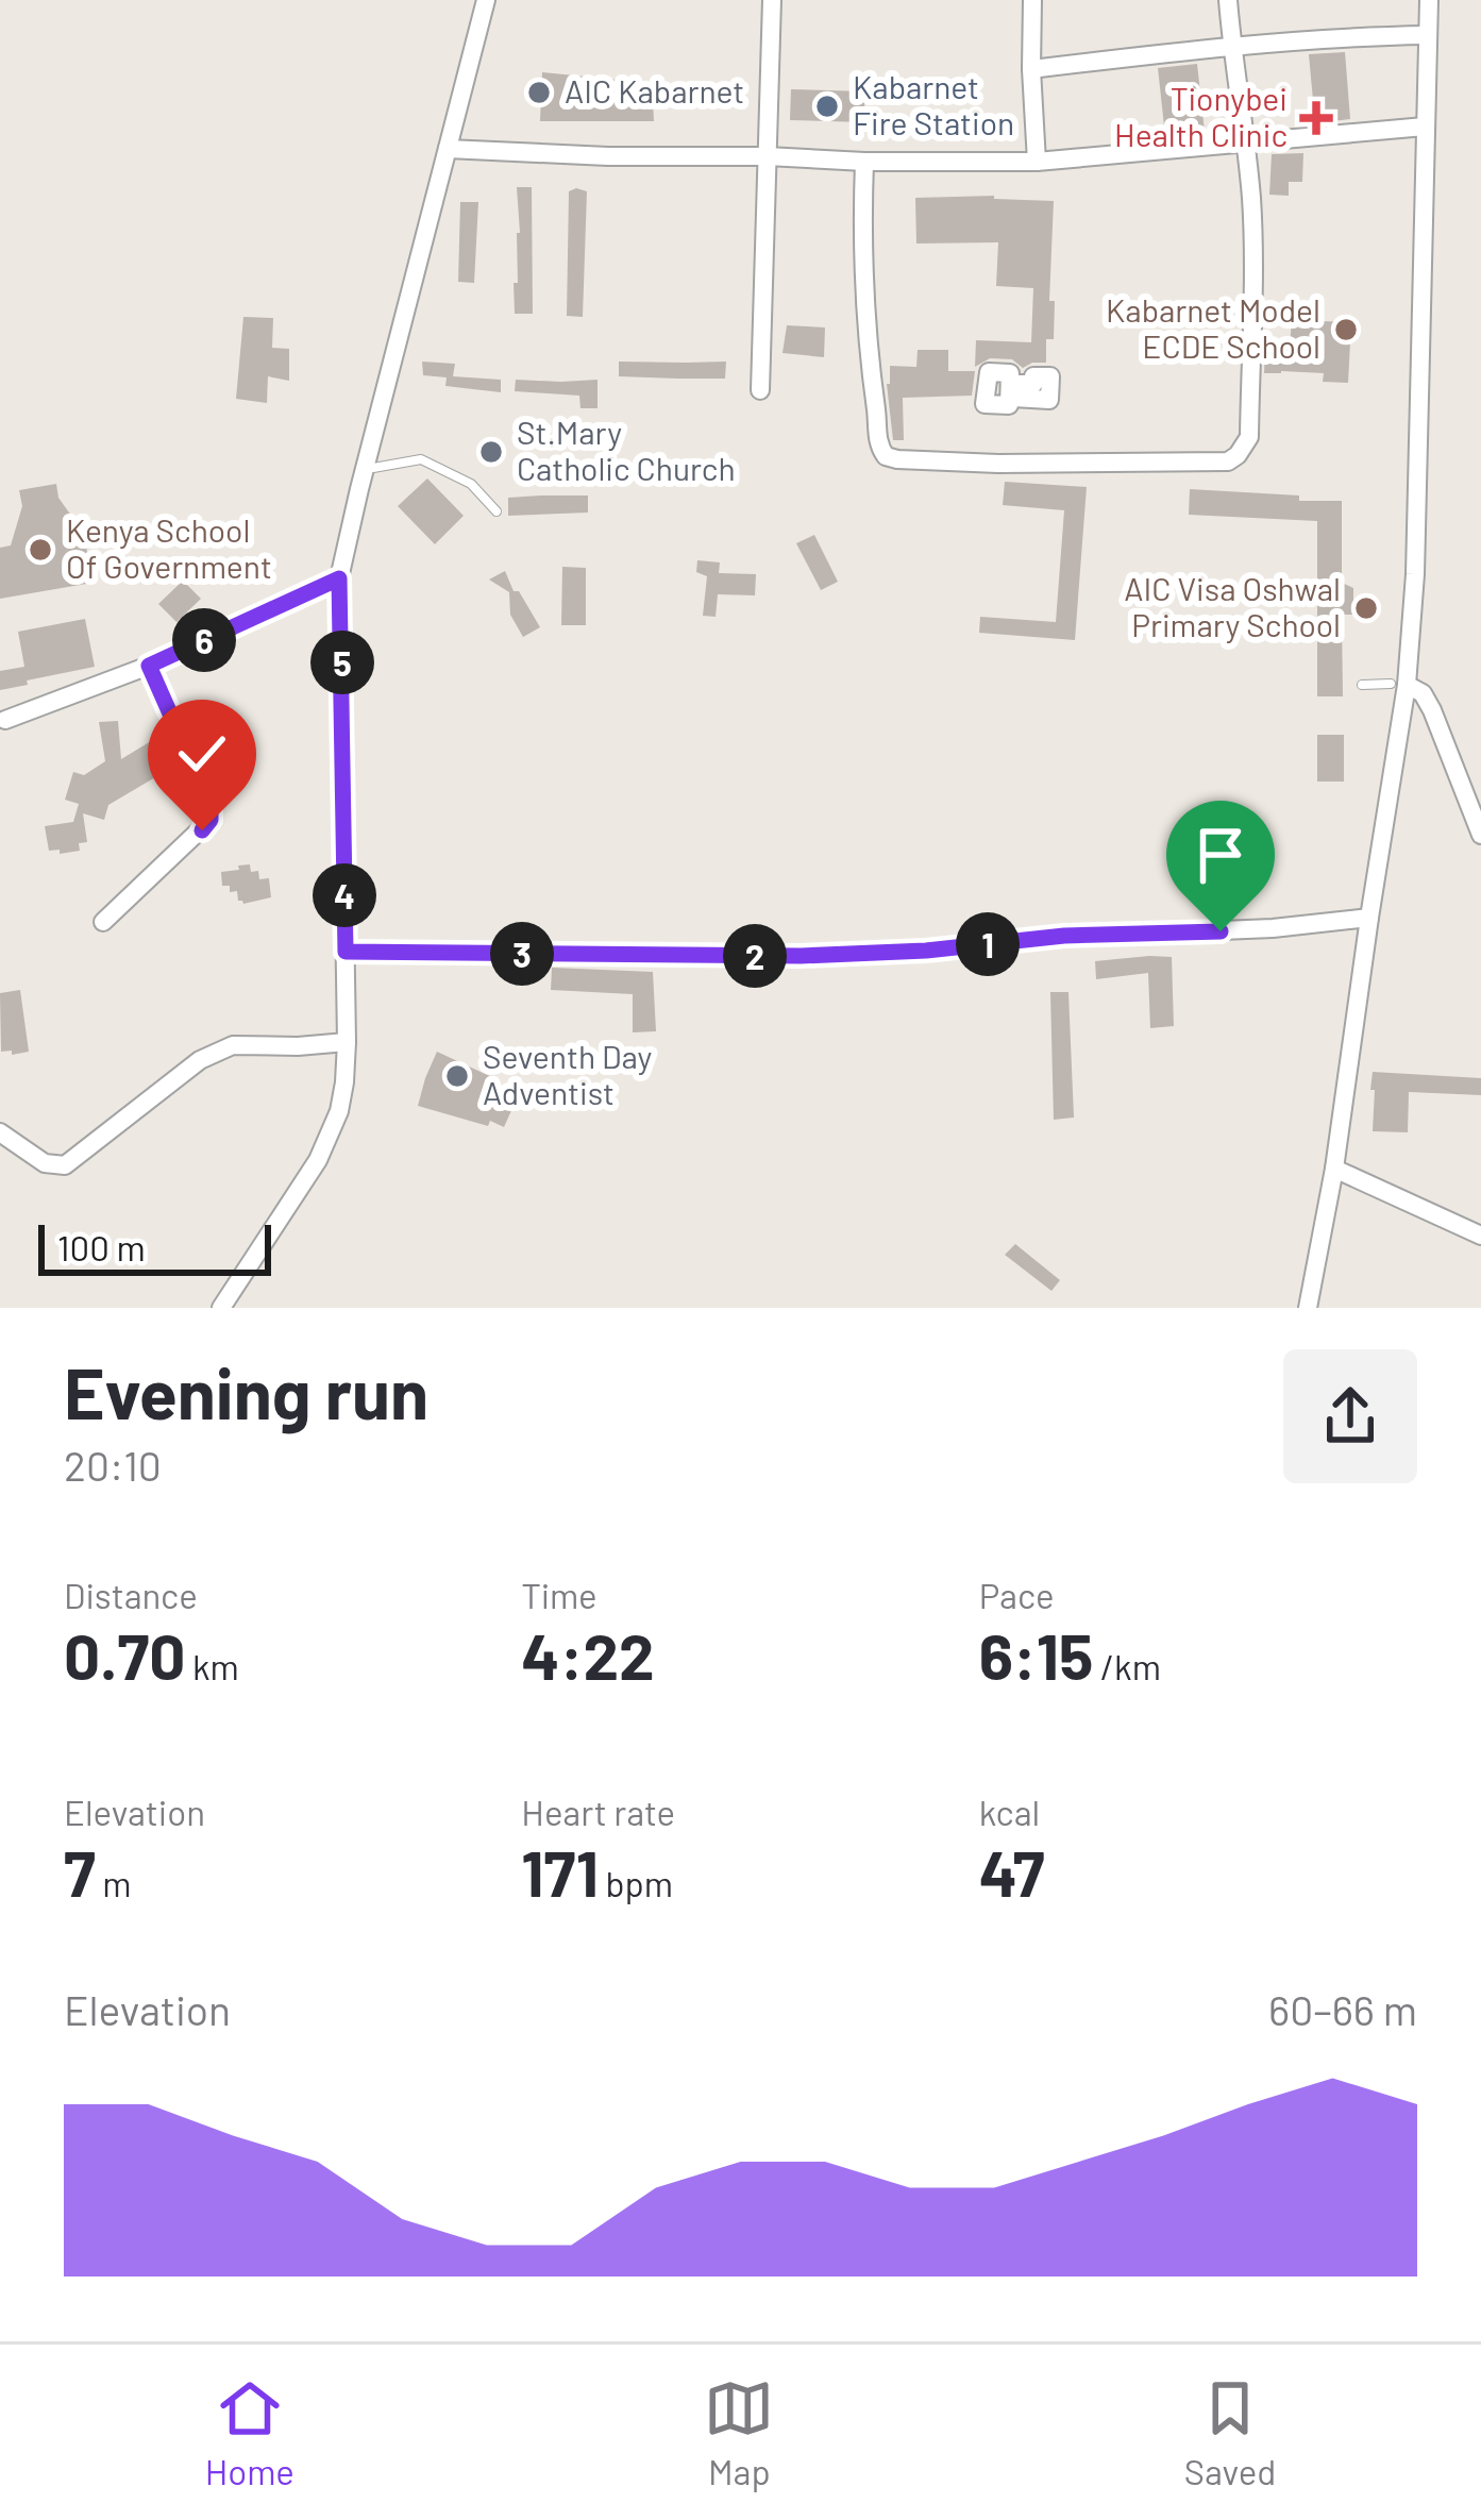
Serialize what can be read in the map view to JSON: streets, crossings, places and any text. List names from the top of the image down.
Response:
{
  "places": {
    "other": [
      "AIC Kabarnet",
      "Kabarnet Fire Station",
      "Kabarnet Model ECDE School",
      "St.Mary Catholic Church",
      "Kenya School Of Government",
      "AIC Visa Oshwal Primary School",
      "Seventh Day Adventist"
    ],
    "health": ["Tionybei Health Clinic"]
  },
  "scale_bar": "100 m",
  "page": {
    "pins": [
      "6",
      "5",
      "4",
      "1",
      "3",
      "2"
    ],
    "scale": "100 m",
    "heading": ["Evening run", "20:10"],
    "stats": [
      ["Distance", "0.70 km"],
      ["Time", "4:22"],
      ["Pace", "6:15 /km"],
      ["Elevation", "7 m"],
      ["Heart rate", "171 bpm"],
      ["kcal", "47"]
    ],
    "chart": ["Elevation", "60–66 m"],
    "tabs": ["Home", "Map", "Saved"]
  }
}
